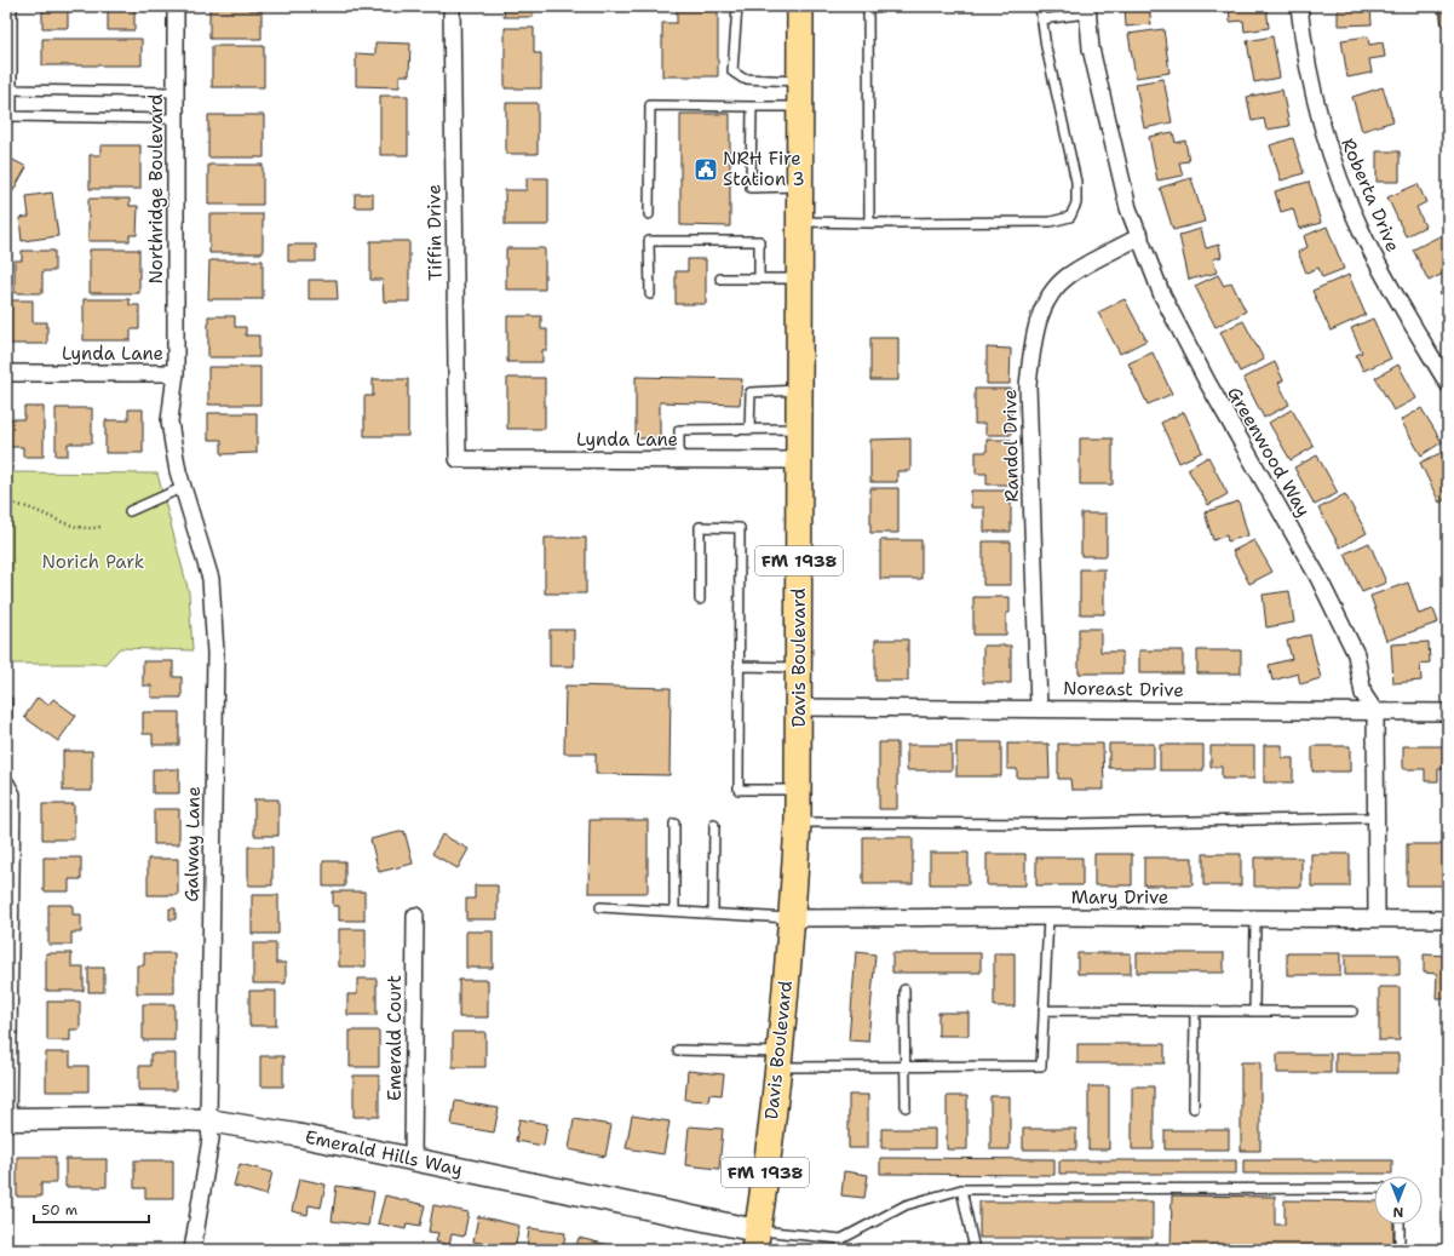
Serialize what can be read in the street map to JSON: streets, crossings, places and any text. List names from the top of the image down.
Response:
{
  "streets": {
    "main road": ["FM 1938", "Davis Boulevard"],
    "street": [
      "Northridge Boulevard",
      "Roberta Drive",
      "Tiffin Drive",
      "Lynda Lane",
      "Randol Drive",
      "Greenwood Way",
      "Noreast Drive",
      "Galway Lane",
      "Mary Drive",
      "Emerald Court",
      "Emerald Hills Way"
    ]
  },
  "crossings": [
    ["Northridge Boulevard", "Lynda Lane"],
    ["Tiffin Drive", "Lynda Lane"],
    ["Lynda Lane", "Davis Boulevard"],
    ["Lynda Lane", "Galway Lane"],
    ["Randol Drive", "Greenwood Way"],
    ["Randol Drive", "Noreast Drive"],
    ["Greenwood Way", "Noreast Drive"],
    ["Davis Boulevard", "Noreast Drive"],
    ["Davis Boulevard", "Mary Drive"],
    ["Davis Boulevard", "Emerald Hills Way"],
    ["Galway Lane", "Emerald Hills Way"],
    ["Emerald Court", "Emerald Hills Way"]
  ],
  "parks": ["Norich Park"],
  "places": {
    "public building": ["NRH Fire Station 3"]
  },
  "scale_bar": "50 m",
  "north": "bottom"
}
